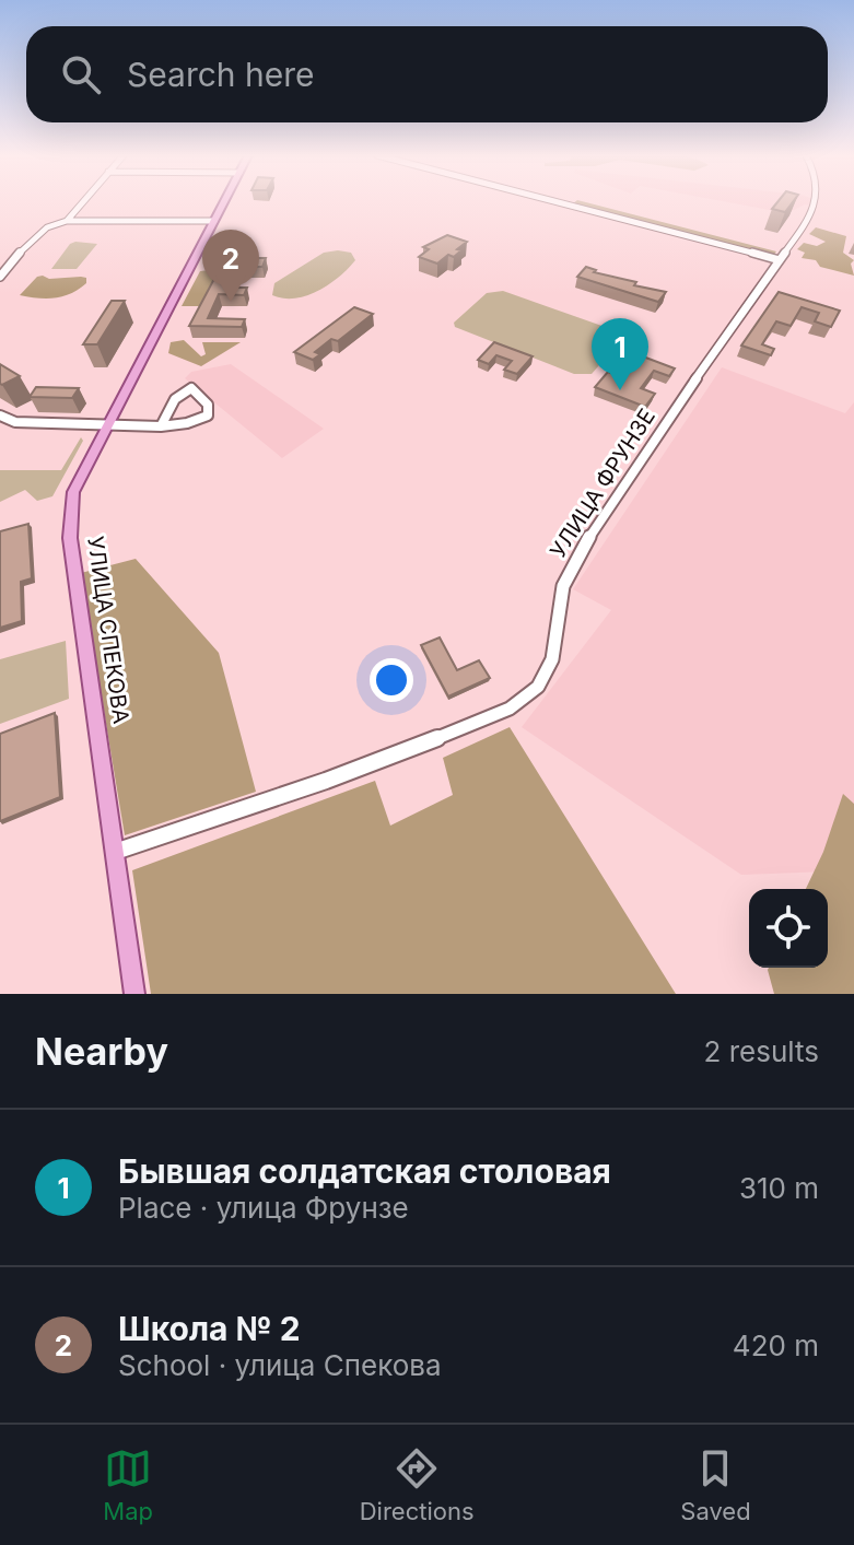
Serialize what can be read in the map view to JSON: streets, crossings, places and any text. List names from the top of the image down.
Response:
{
  "streets": {
    "main road": ["УЛИЦА СПЕКОВА"],
    "street": ["УЛИЦА ФРУНЗЕ"]
  },
  "crossings": [
    ["УЛИЦА ФРУНЗЕ", "УЛИЦА СПЕКОВА"]
  ],
  "page": {
    "search": "Search here",
    "pins": ["2", "1"],
    "heading": ["Nearby", "2 results"],
    "list": [
      {
        "mark": "1",
        "name": "Бывшая солдатская столовая",
        "note": "Place · улица Фрунзе",
        "value": "310 m"
      },
      {
        "mark": "2",
        "name": "Школа № 2",
        "note": "School · улица Спекова",
        "value": "420 m"
      }
    ],
    "nav": ["Map", "Directions", "Saved"]
  }
}
